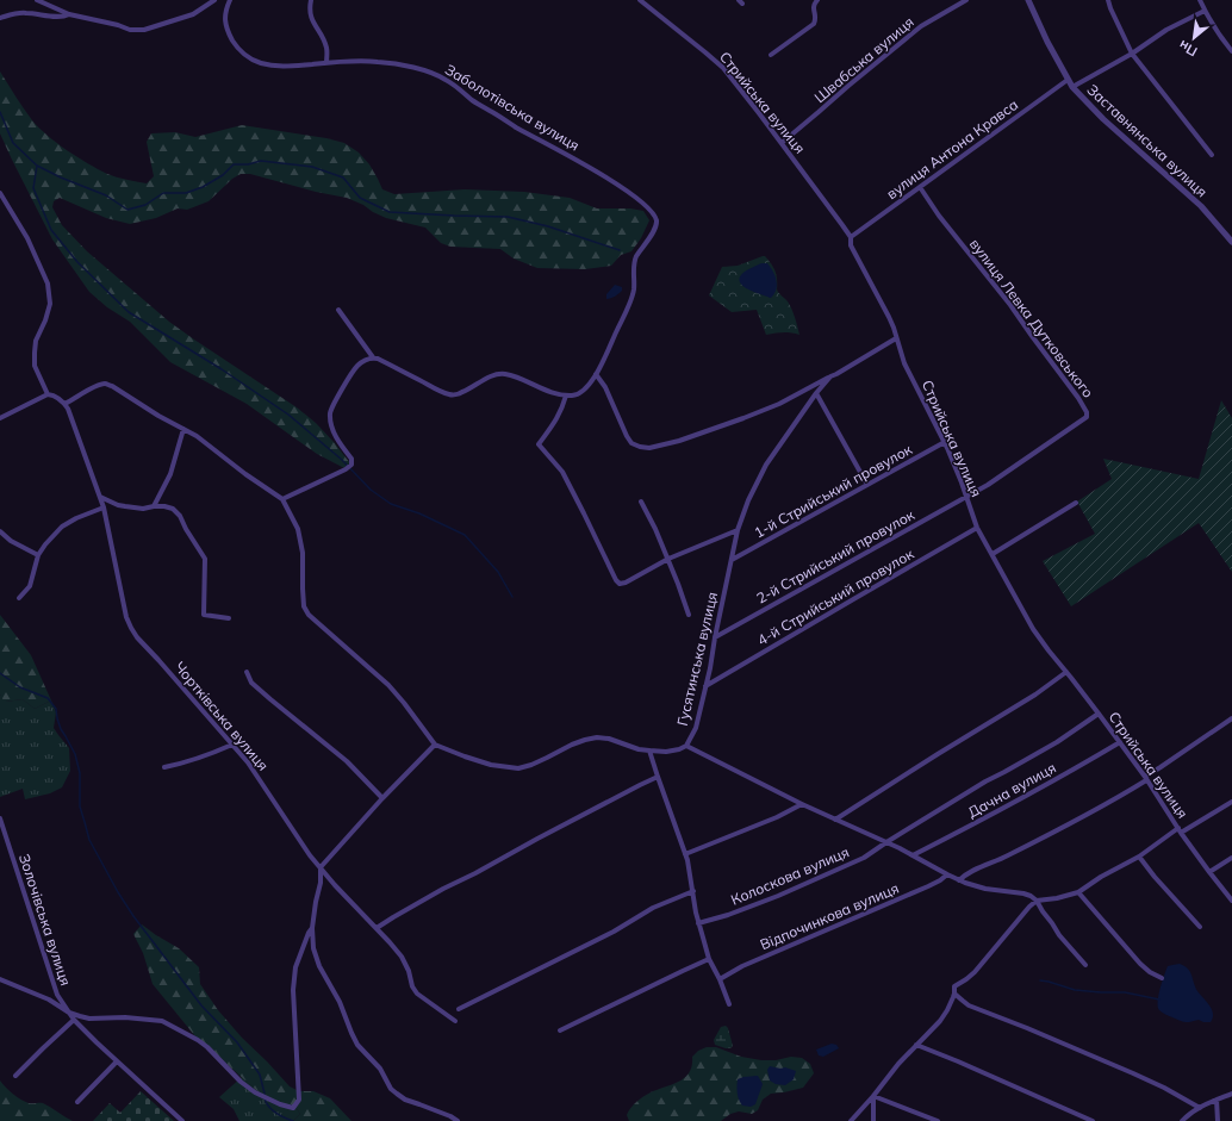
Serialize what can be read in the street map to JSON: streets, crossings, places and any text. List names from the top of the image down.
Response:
{
  "streets": {
    "street": [
      "Швабська вулиця",
      "Стрийська вулиця",
      "Заболотівська вулиця",
      "Заставнянська вулиця",
      "вулиця Антона Кравса",
      "вулиця Левка Дутковського",
      "1-й Стрийський провулок",
      "2-й Стрийський провулок",
      "4-й Стрийський провулок",
      "Гусятинська вулиця",
      "Чортківська вулиця",
      "Дачна вулиця",
      "Колоскова вулиця",
      "Відпочинкова вулиця",
      "Золочівська вулиця"
    ]
  },
  "crossings": [
    ["Швабська вулиця", "Стрийська вулиця"],
    ["Стрийська вулиця", "вулиця Антона Кравса"],
    ["Стрийська вулиця", "вулиця Левка Дутковського"],
    ["Стрийська вулиця", "1-й Стрийський провулок"],
    ["Стрийська вулиця", "2-й Стрийський провулок"],
    ["Стрийська вулиця", "4-й Стрийський провулок"],
    ["Стрийська вулиця", "Дачна вулиця"],
    ["Стрийська вулиця", "Колоскова вулиця"],
    ["Заставнянська вулиця", "вулиця Антона Кравса"],
    ["вулиця Антона Кравса", "вулиця Левка Дутковського"],
    ["вулиця Левка Дутковського", "2-й Стрийський провулок"],
    ["1-й Стрийський провулок", "Гусятинська вулиця"],
    ["2-й Стрийський провулок", "Гусятинська вулиця"],
    ["4-й Стрийський провулок", "Гусятинська вулиця"]
  ],
  "north": "bottom left"
}
